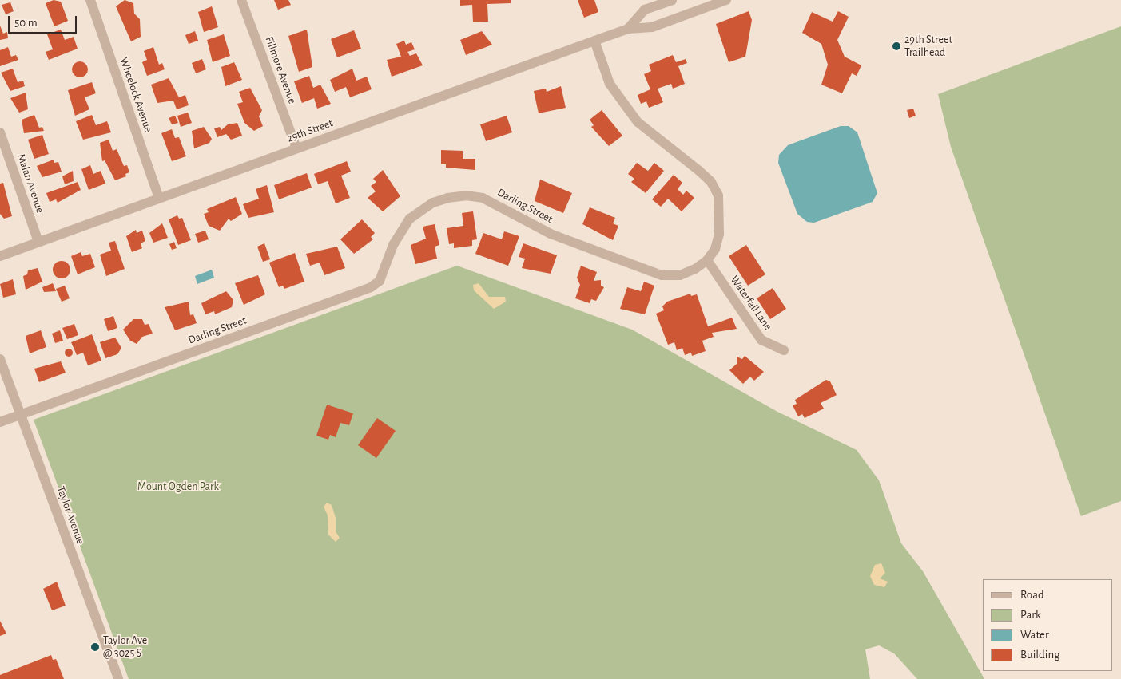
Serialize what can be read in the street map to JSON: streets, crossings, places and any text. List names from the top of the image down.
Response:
{
  "streets": {
    "street": [
      "Fillmore Avenue",
      "Wheelock Avenue",
      "29th Street",
      "Malan Avenue",
      "Darling Street",
      "Waterfall Lane",
      "Taylor Avenue"
    ]
  },
  "crossings": [
    ["Fillmore Avenue", "29th Street"],
    ["Wheelock Avenue", "29th Street"],
    ["29th Street", "Malan Avenue"],
    ["Darling Street", "Waterfall Lane"],
    ["Darling Street", "Taylor Avenue"]
  ],
  "parks": ["Mount Ogden Park"],
  "places": ["29th Street Trailhead", "Taylor Ave @ 3025 S"],
  "legend": [
    "Road",
    "Park",
    "Water",
    "Building"
  ],
  "scale_bar": "50 m"
}
